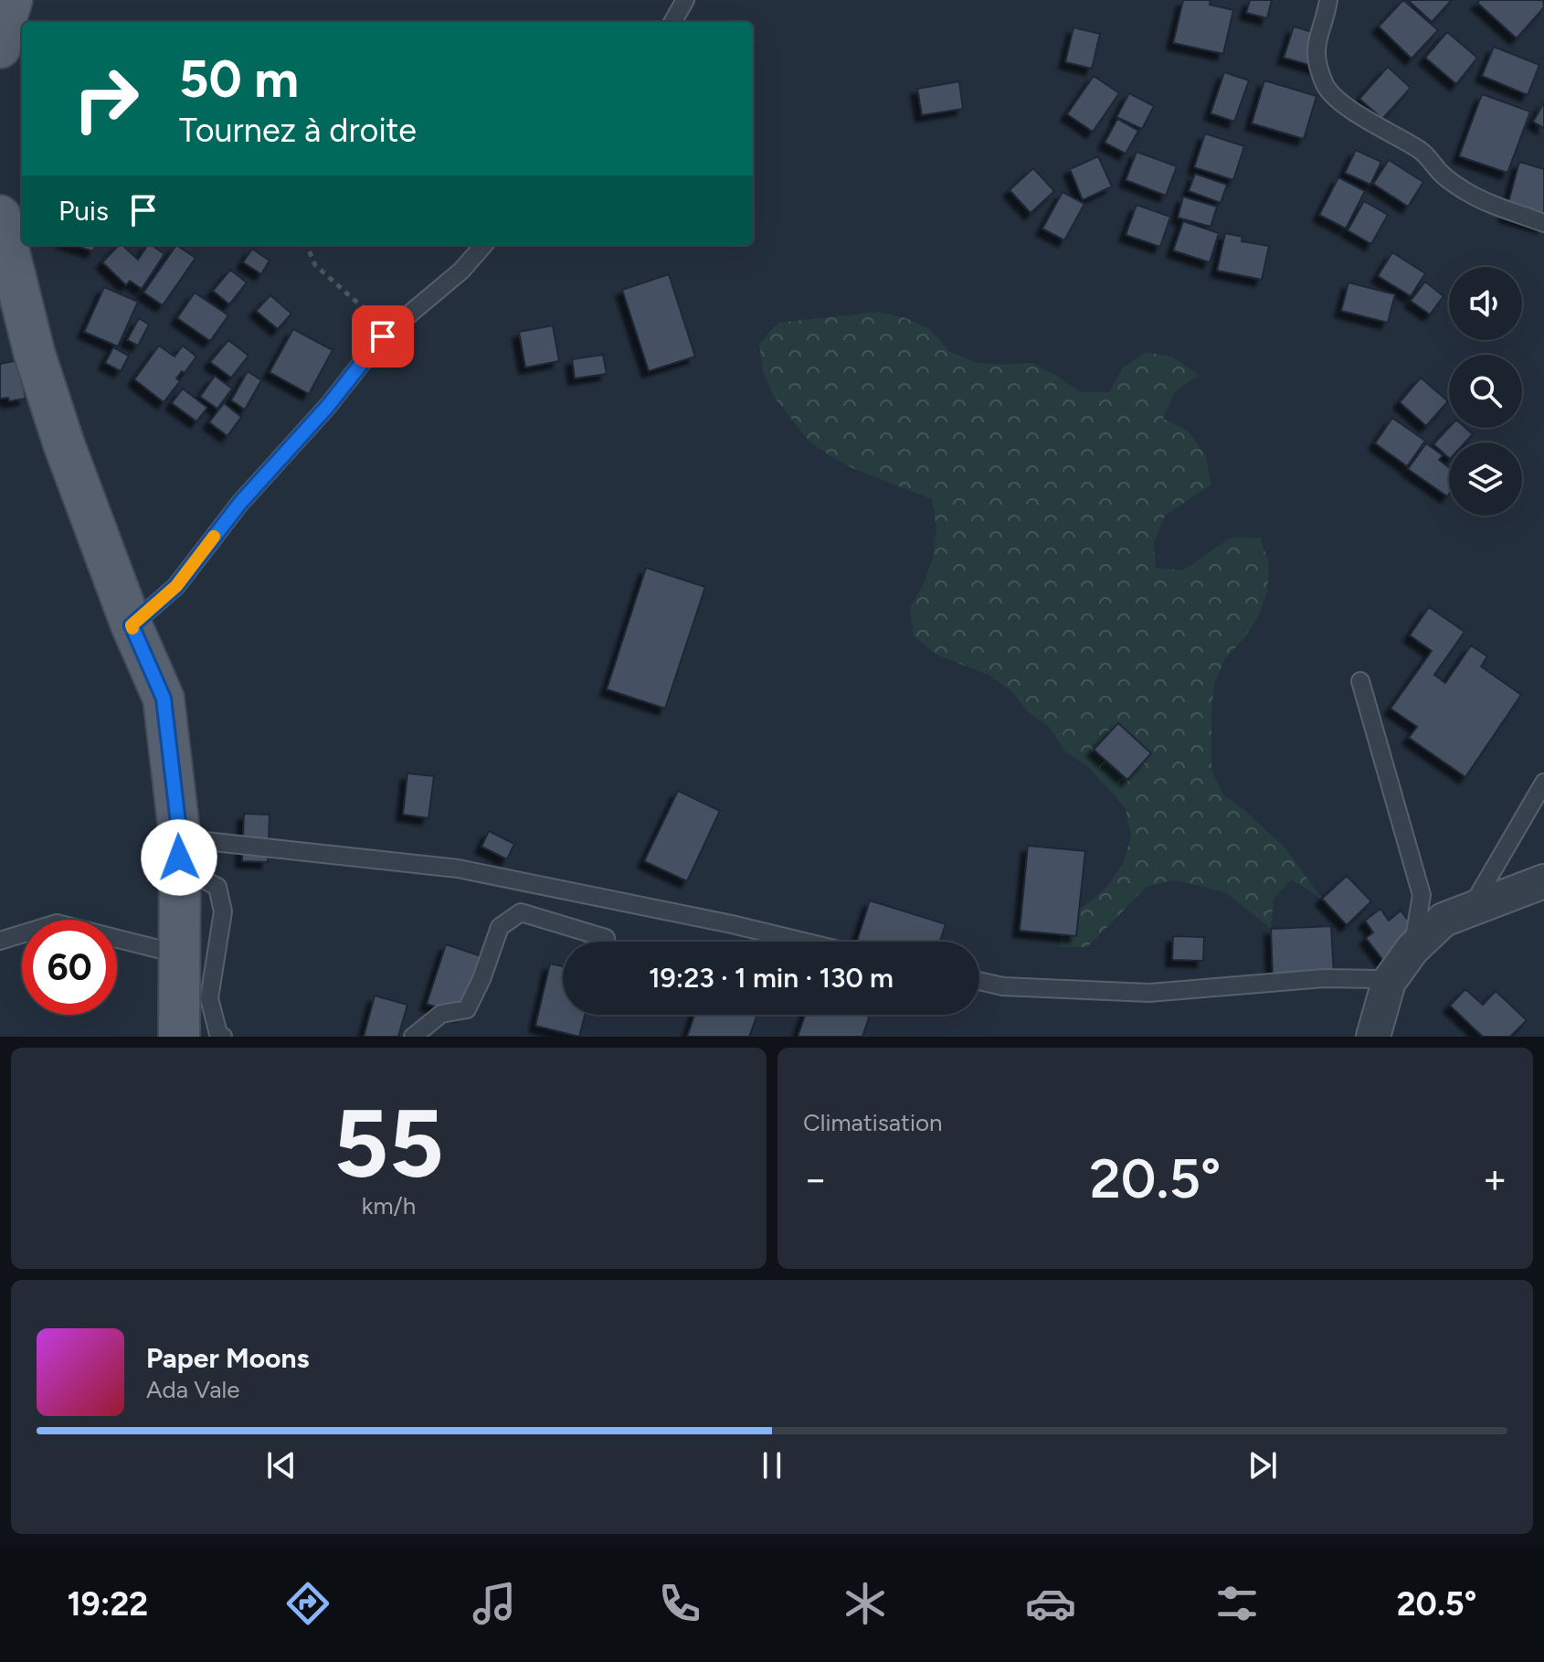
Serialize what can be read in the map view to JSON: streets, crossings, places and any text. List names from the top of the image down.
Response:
{
  "page": {
    "turn": ["50 m", "Tournez à droite"],
    "then": "Puis",
    "limit": "60",
    "trip": "19:23 · 1 min · 130 m",
    "tile": [
      ["55", "km/h"],
      "Climatisation"
    ],
    "heat": ["−", "20.5°", "+"],
    "song": ["Paper Moons", "Ada Vale"],
    "tabs": ["19:22", "20.5°"]
  }
}
